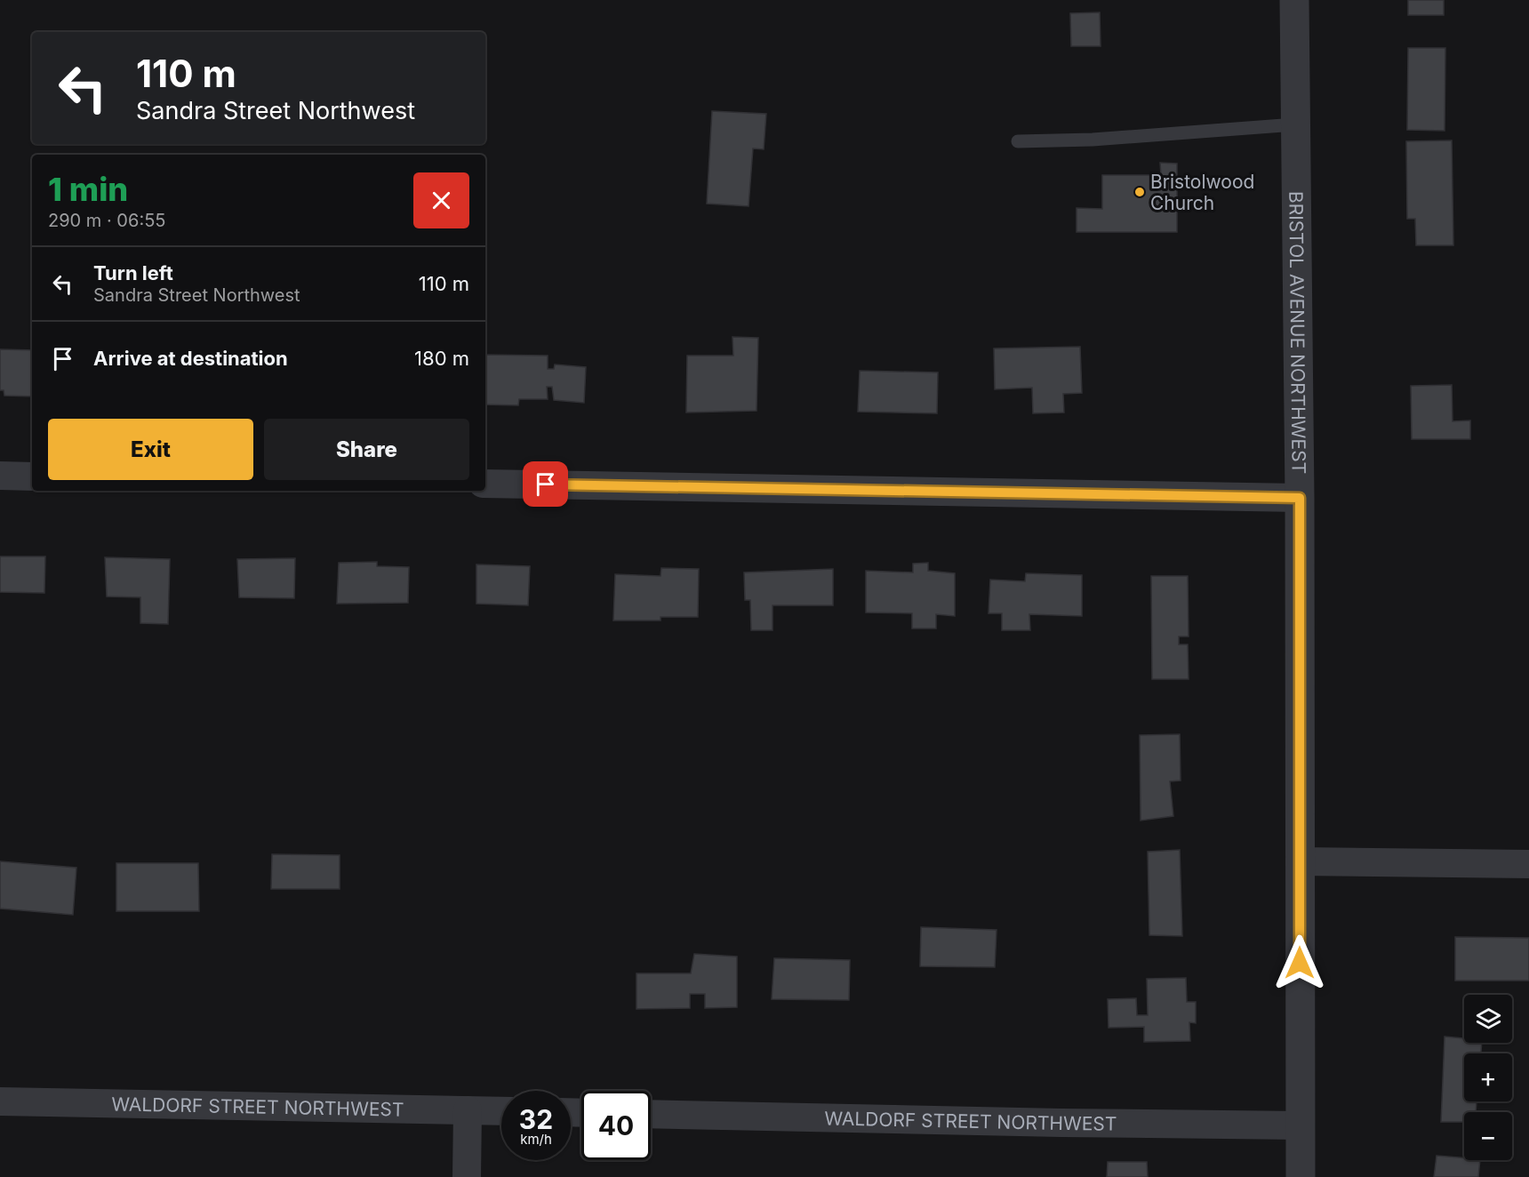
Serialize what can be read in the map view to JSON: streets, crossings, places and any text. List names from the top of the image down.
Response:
{
  "streets": {
    "street": ["BRISTOL AVENUE NORTHWEST", "WALDORF STREET NORTHWEST"]
  },
  "crossings": [
    ["BRISTOL AVENUE NORTHWEST", "WALDORF STREET NORTHWEST"]
  ],
  "places": ["Bristolwood Church"],
  "page": {
    "turn": ["110 m", "Sandra Street Northwest"],
    "heading": ["1 min", "290 m · 06:55"],
    "list": [
      {
        "name": "Turn left",
        "note": "Sandra Street Northwest",
        "value": "110 m"
      },
      {
        "name": "Arrive at destination",
        "value": "180 m"
      }
    ],
    "buttons": ["Exit", "Share"],
    "map_buttons": ["+", "−"],
    "speed": "32 km/h",
    "limit": "40"
  }
}
